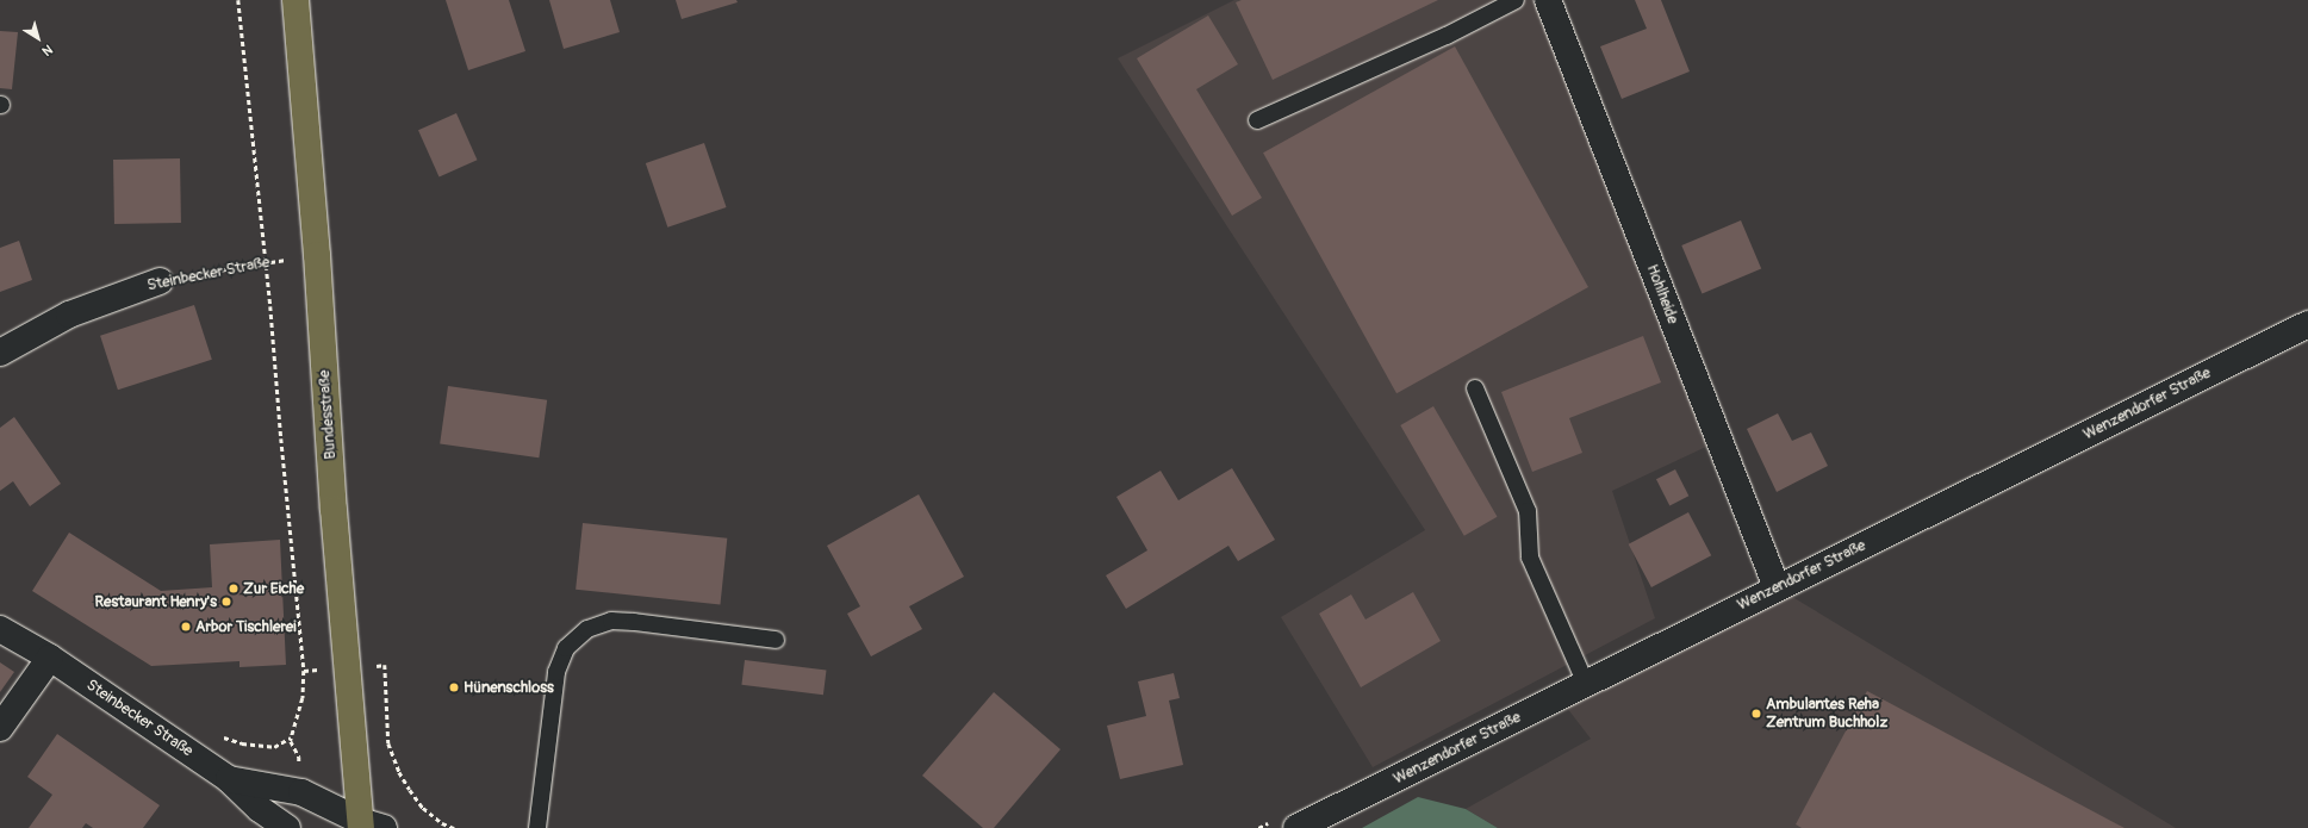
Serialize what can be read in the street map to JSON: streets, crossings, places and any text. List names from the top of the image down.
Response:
{
  "streets": {
    "main road": ["Bundesstraße"],
    "street": ["Steinbecker Straße", "Hohlheide", "Wenzendorfer Straße"]
  },
  "crossings": [
    ["Steinbecker Straße", "Bundesstraße"],
    ["Hohlheide", "Wenzendorfer Straße"]
  ],
  "places": [
    "Zur Eiche",
    "Restaurant Henry's",
    "Arbor Tischlerei",
    "Hünenschloss",
    "Ambulantes Reha Zentrum Buchholz"
  ],
  "north": "bottom right"
}
